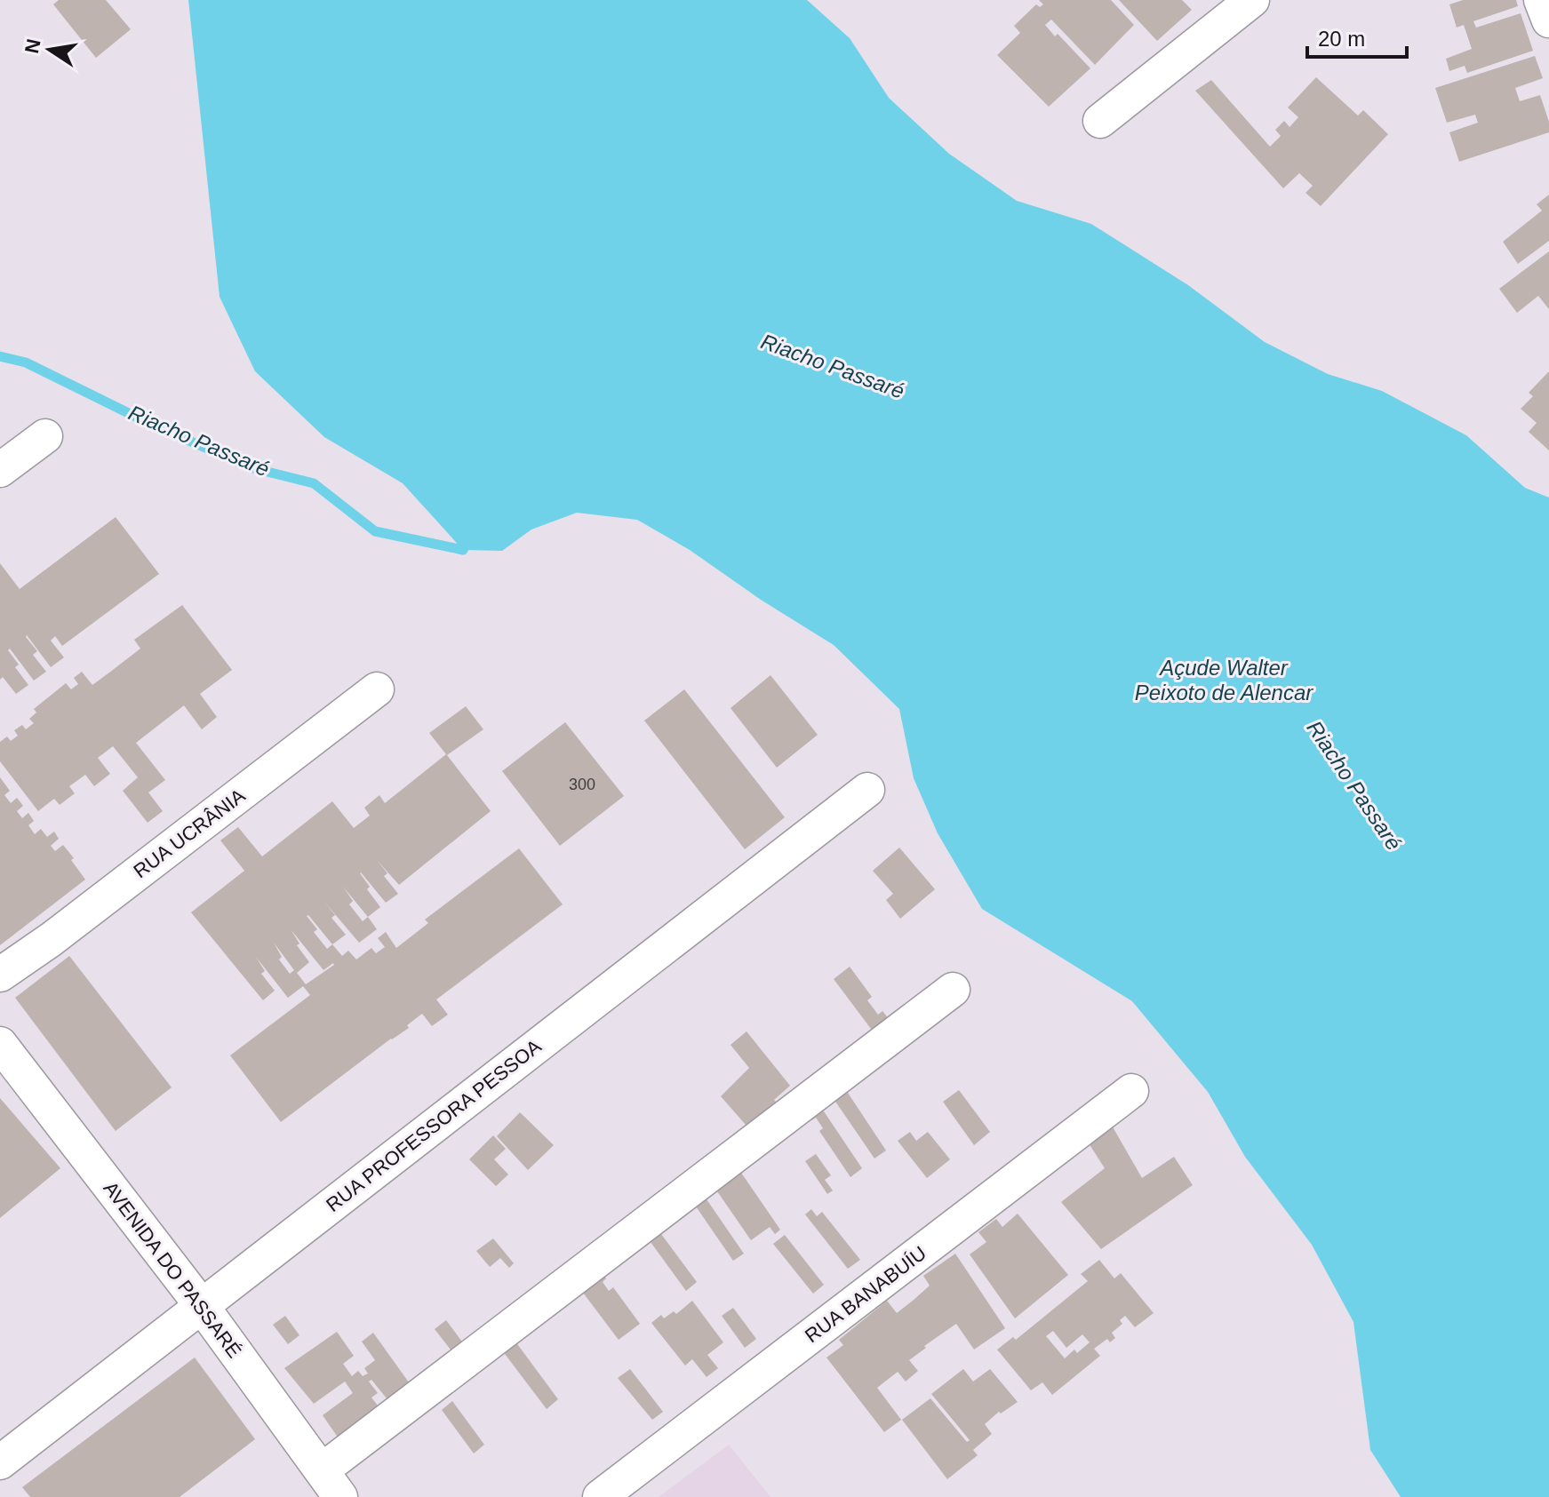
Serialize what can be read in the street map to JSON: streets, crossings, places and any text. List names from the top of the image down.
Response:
{
  "streets": {
    "street": [
      "RUA UCRÂNIA",
      "RUA PROFESSORA PESSOA",
      "AVENIDA DO PASSARÉ",
      "RUA BANABUÍU"
    ]
  },
  "crossings": [
    ["RUA PROFESSORA PESSOA", "AVENIDA DO PASSARÉ"]
  ],
  "water": ["Riacho Passaré", "Açude Walter Peixoto de Alencar"],
  "house_numbers": ["300"],
  "scale_bar": "20 m",
  "north": "left"
}
